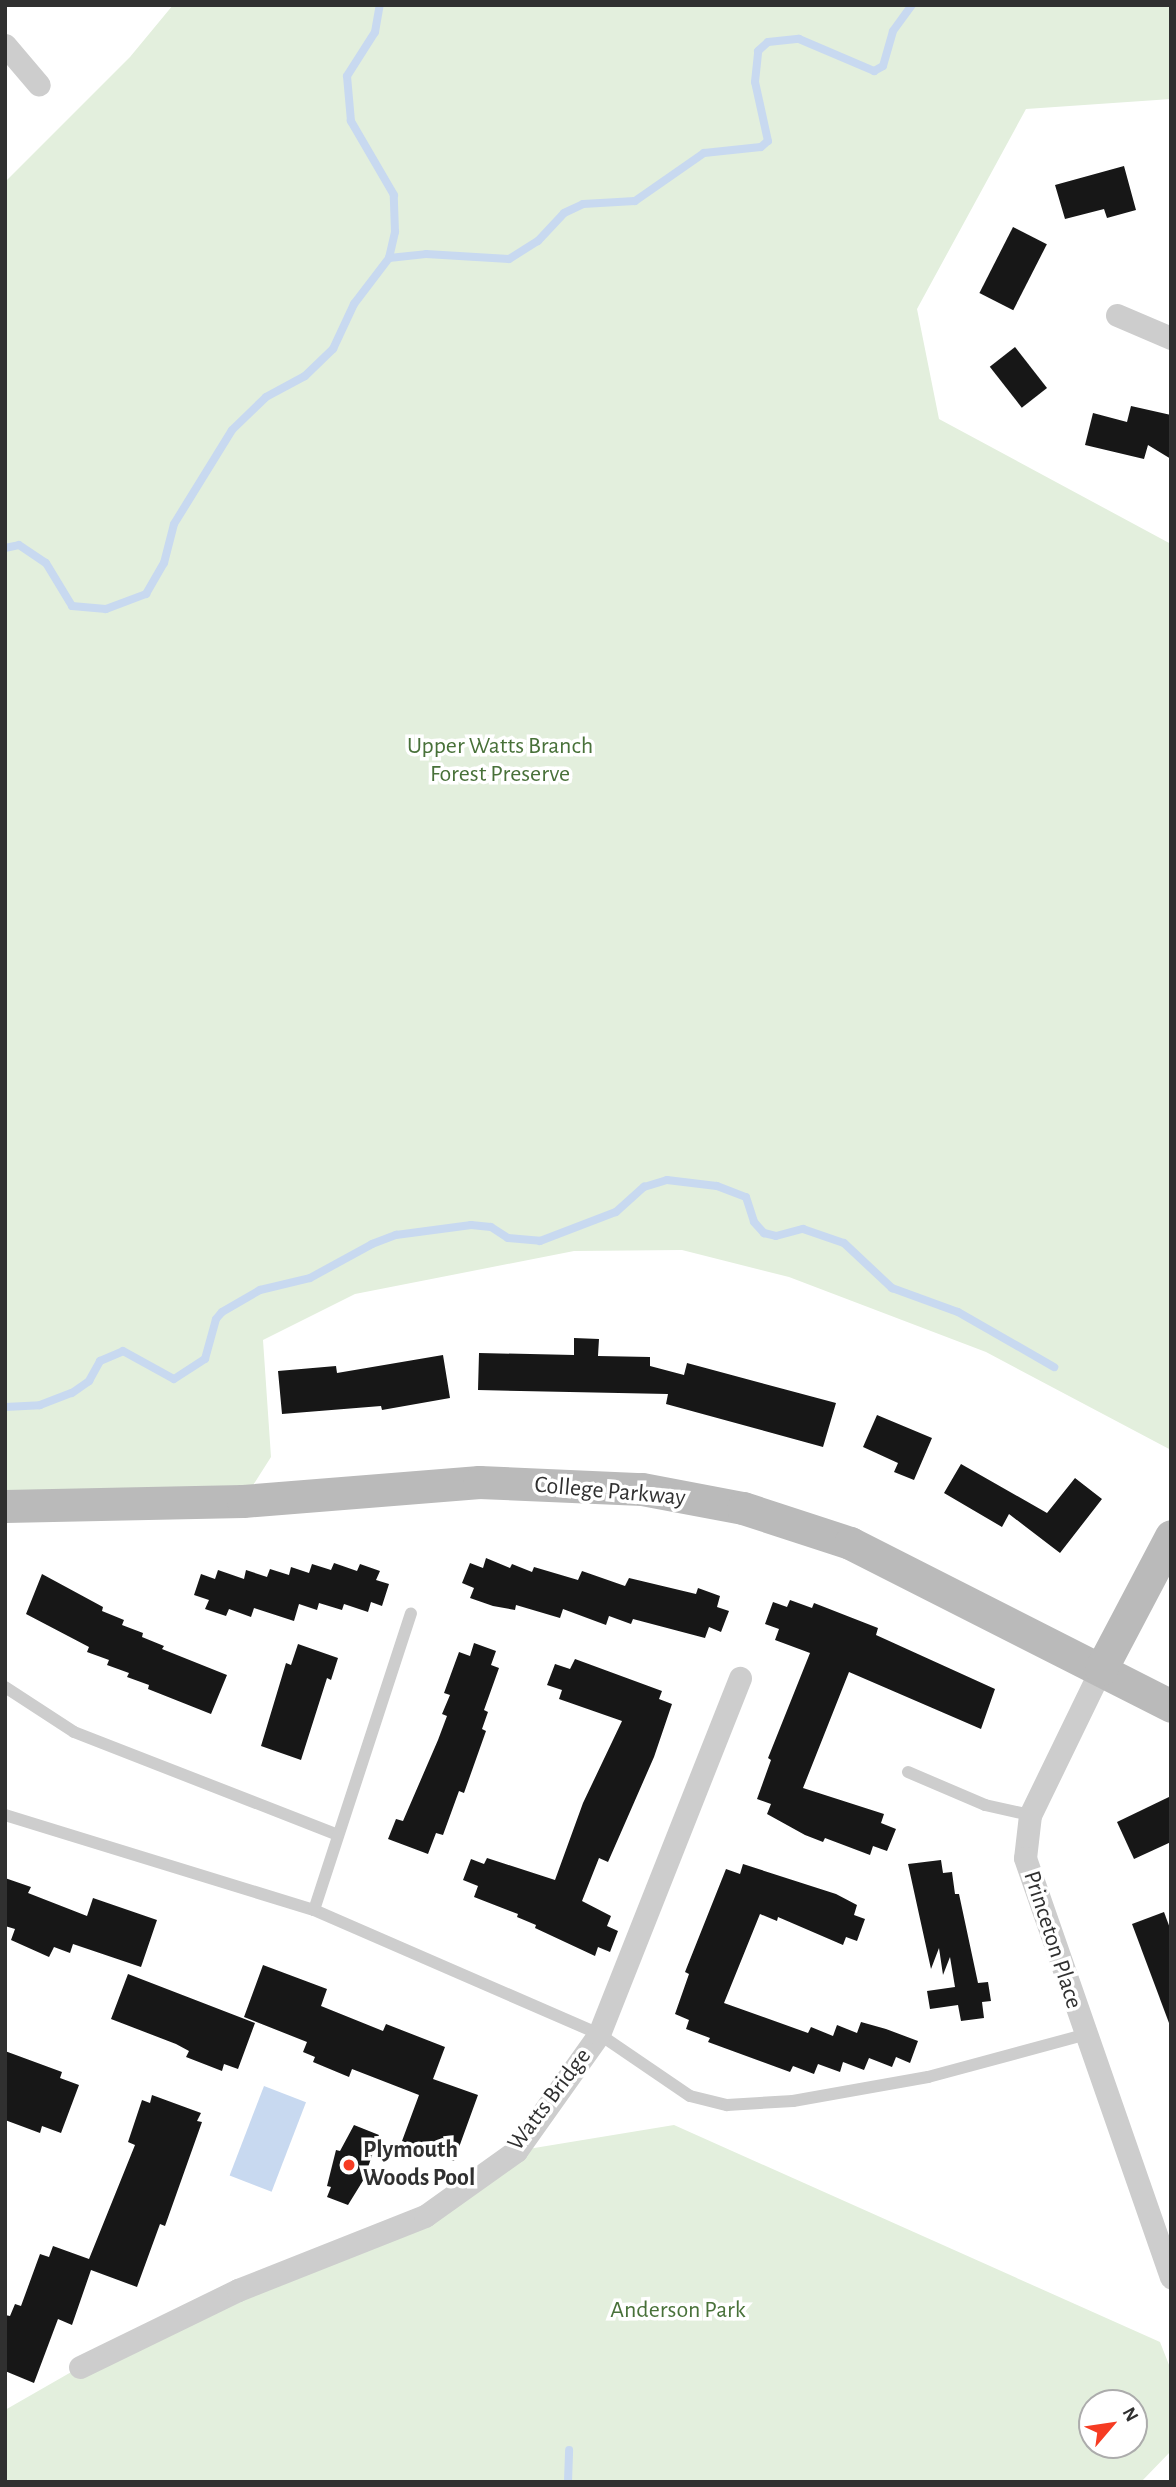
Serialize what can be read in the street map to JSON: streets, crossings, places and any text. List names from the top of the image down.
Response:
{
  "streets": {
    "street": ["College Parkway", "Princeton Place", "Watts Bridge"]
  },
  "crossings": [
    ["College Parkway", "Princeton Place"]
  ],
  "parks": ["Upper Watts Branch Forest Preserve", "Anderson Park"],
  "places": ["Plymouth Woods Pool"],
  "north": "top right"
}
